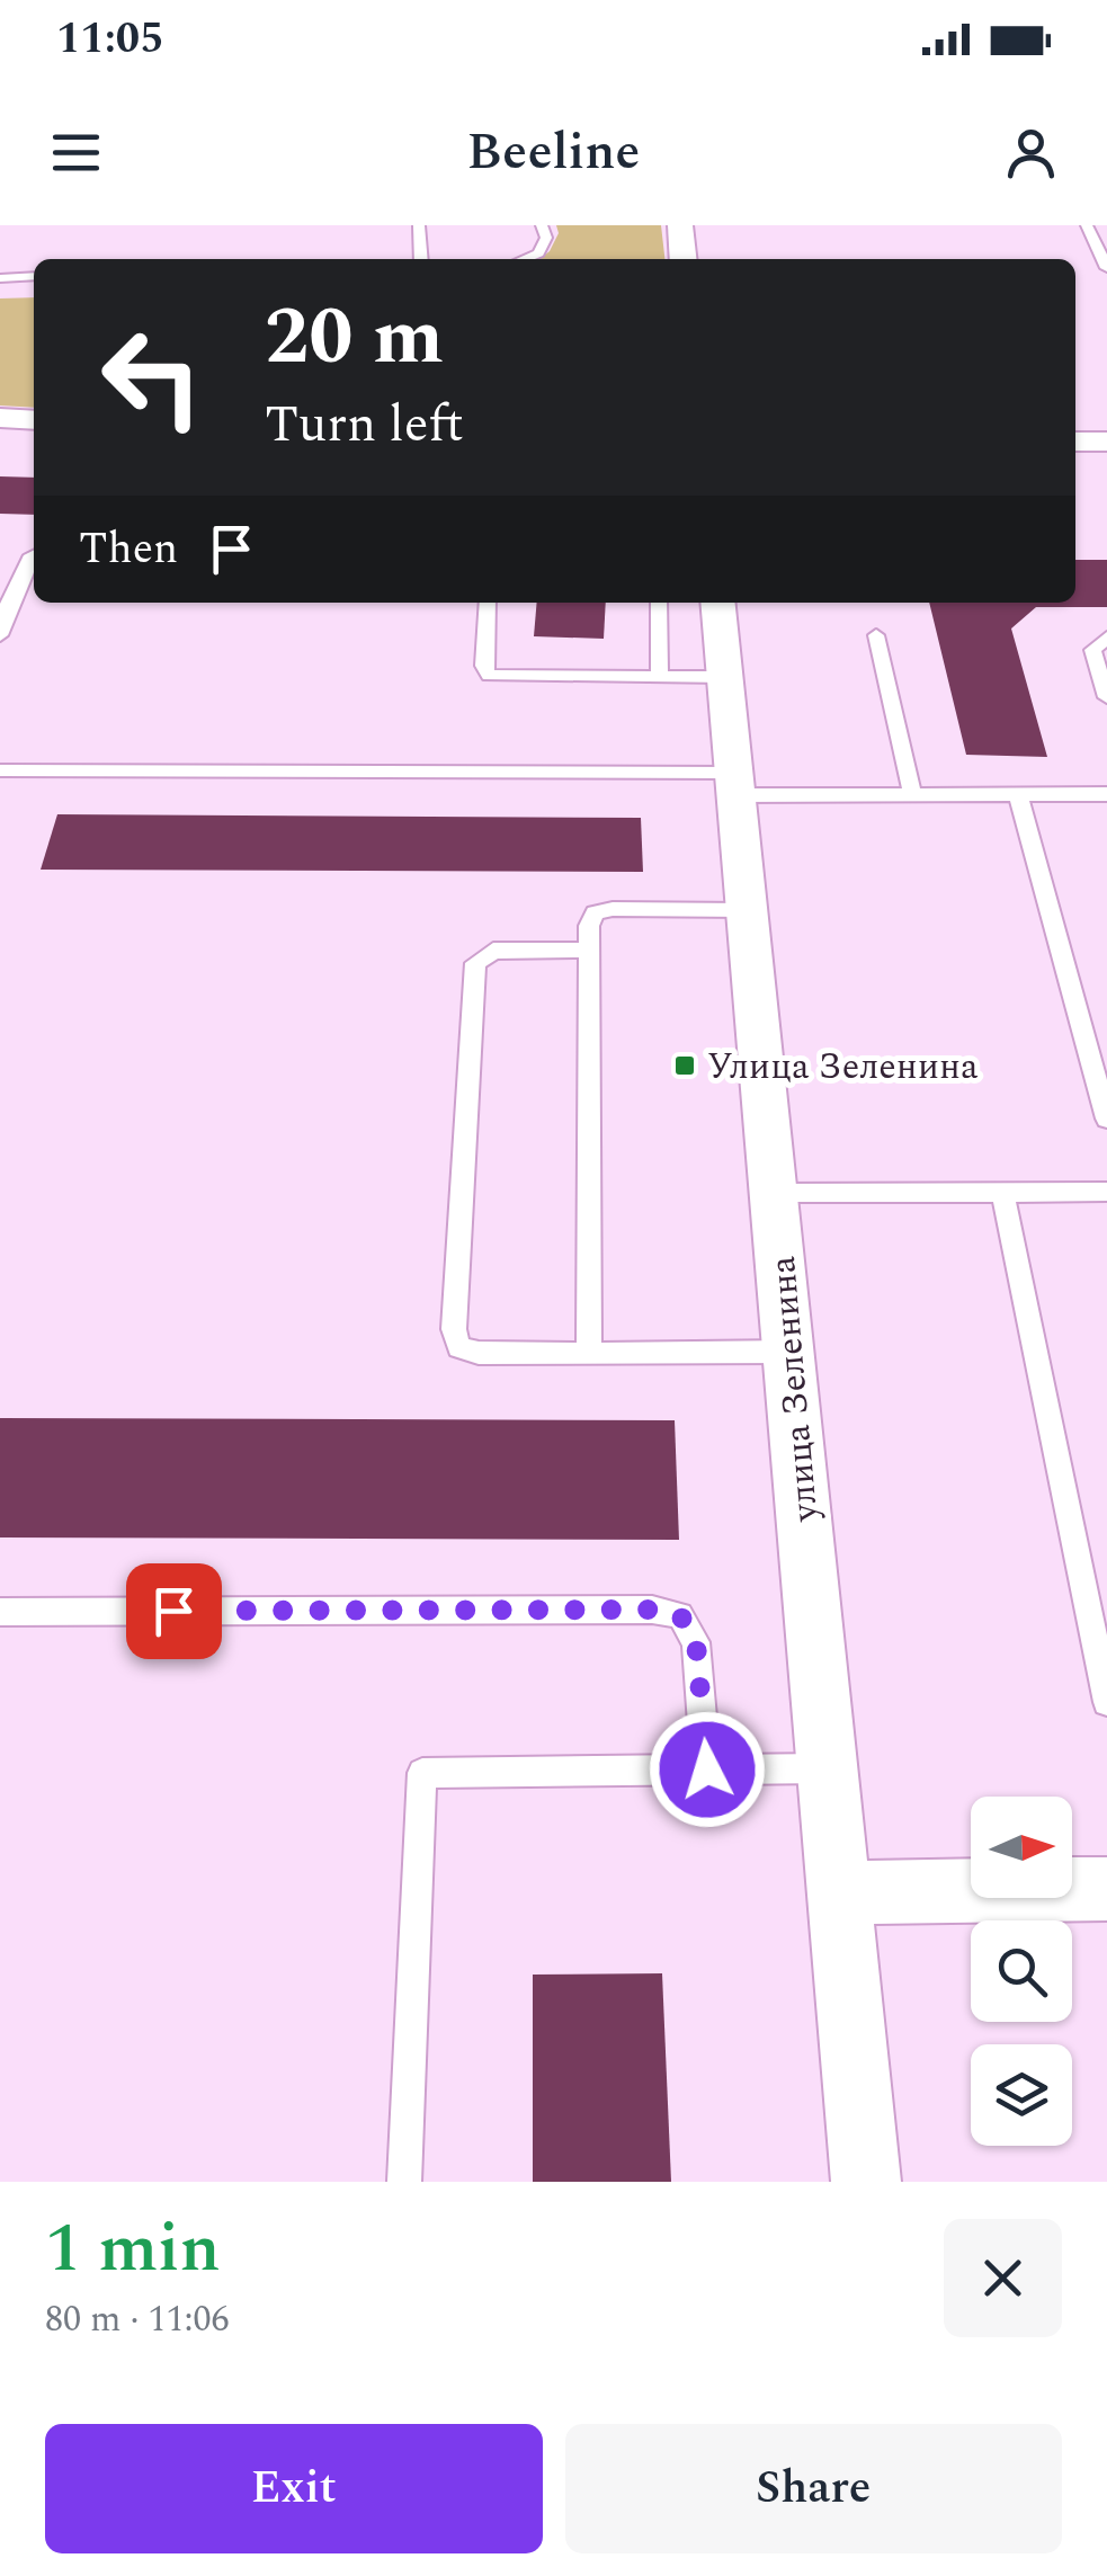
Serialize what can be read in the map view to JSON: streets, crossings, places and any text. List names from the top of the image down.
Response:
{
  "streets": {
    "street": ["улица Зеленина"]
  },
  "places": {
    "transit": ["Улица Зеленина"]
  },
  "north": "right",
  "page": {
    "status": "11:05",
    "header": "Beeline",
    "turn": ["20 m", "Turn left"],
    "then": "Then",
    "heading": ["1 min", "80 m · 11:06"],
    "buttons": ["Exit", "Share"]
  }
}
